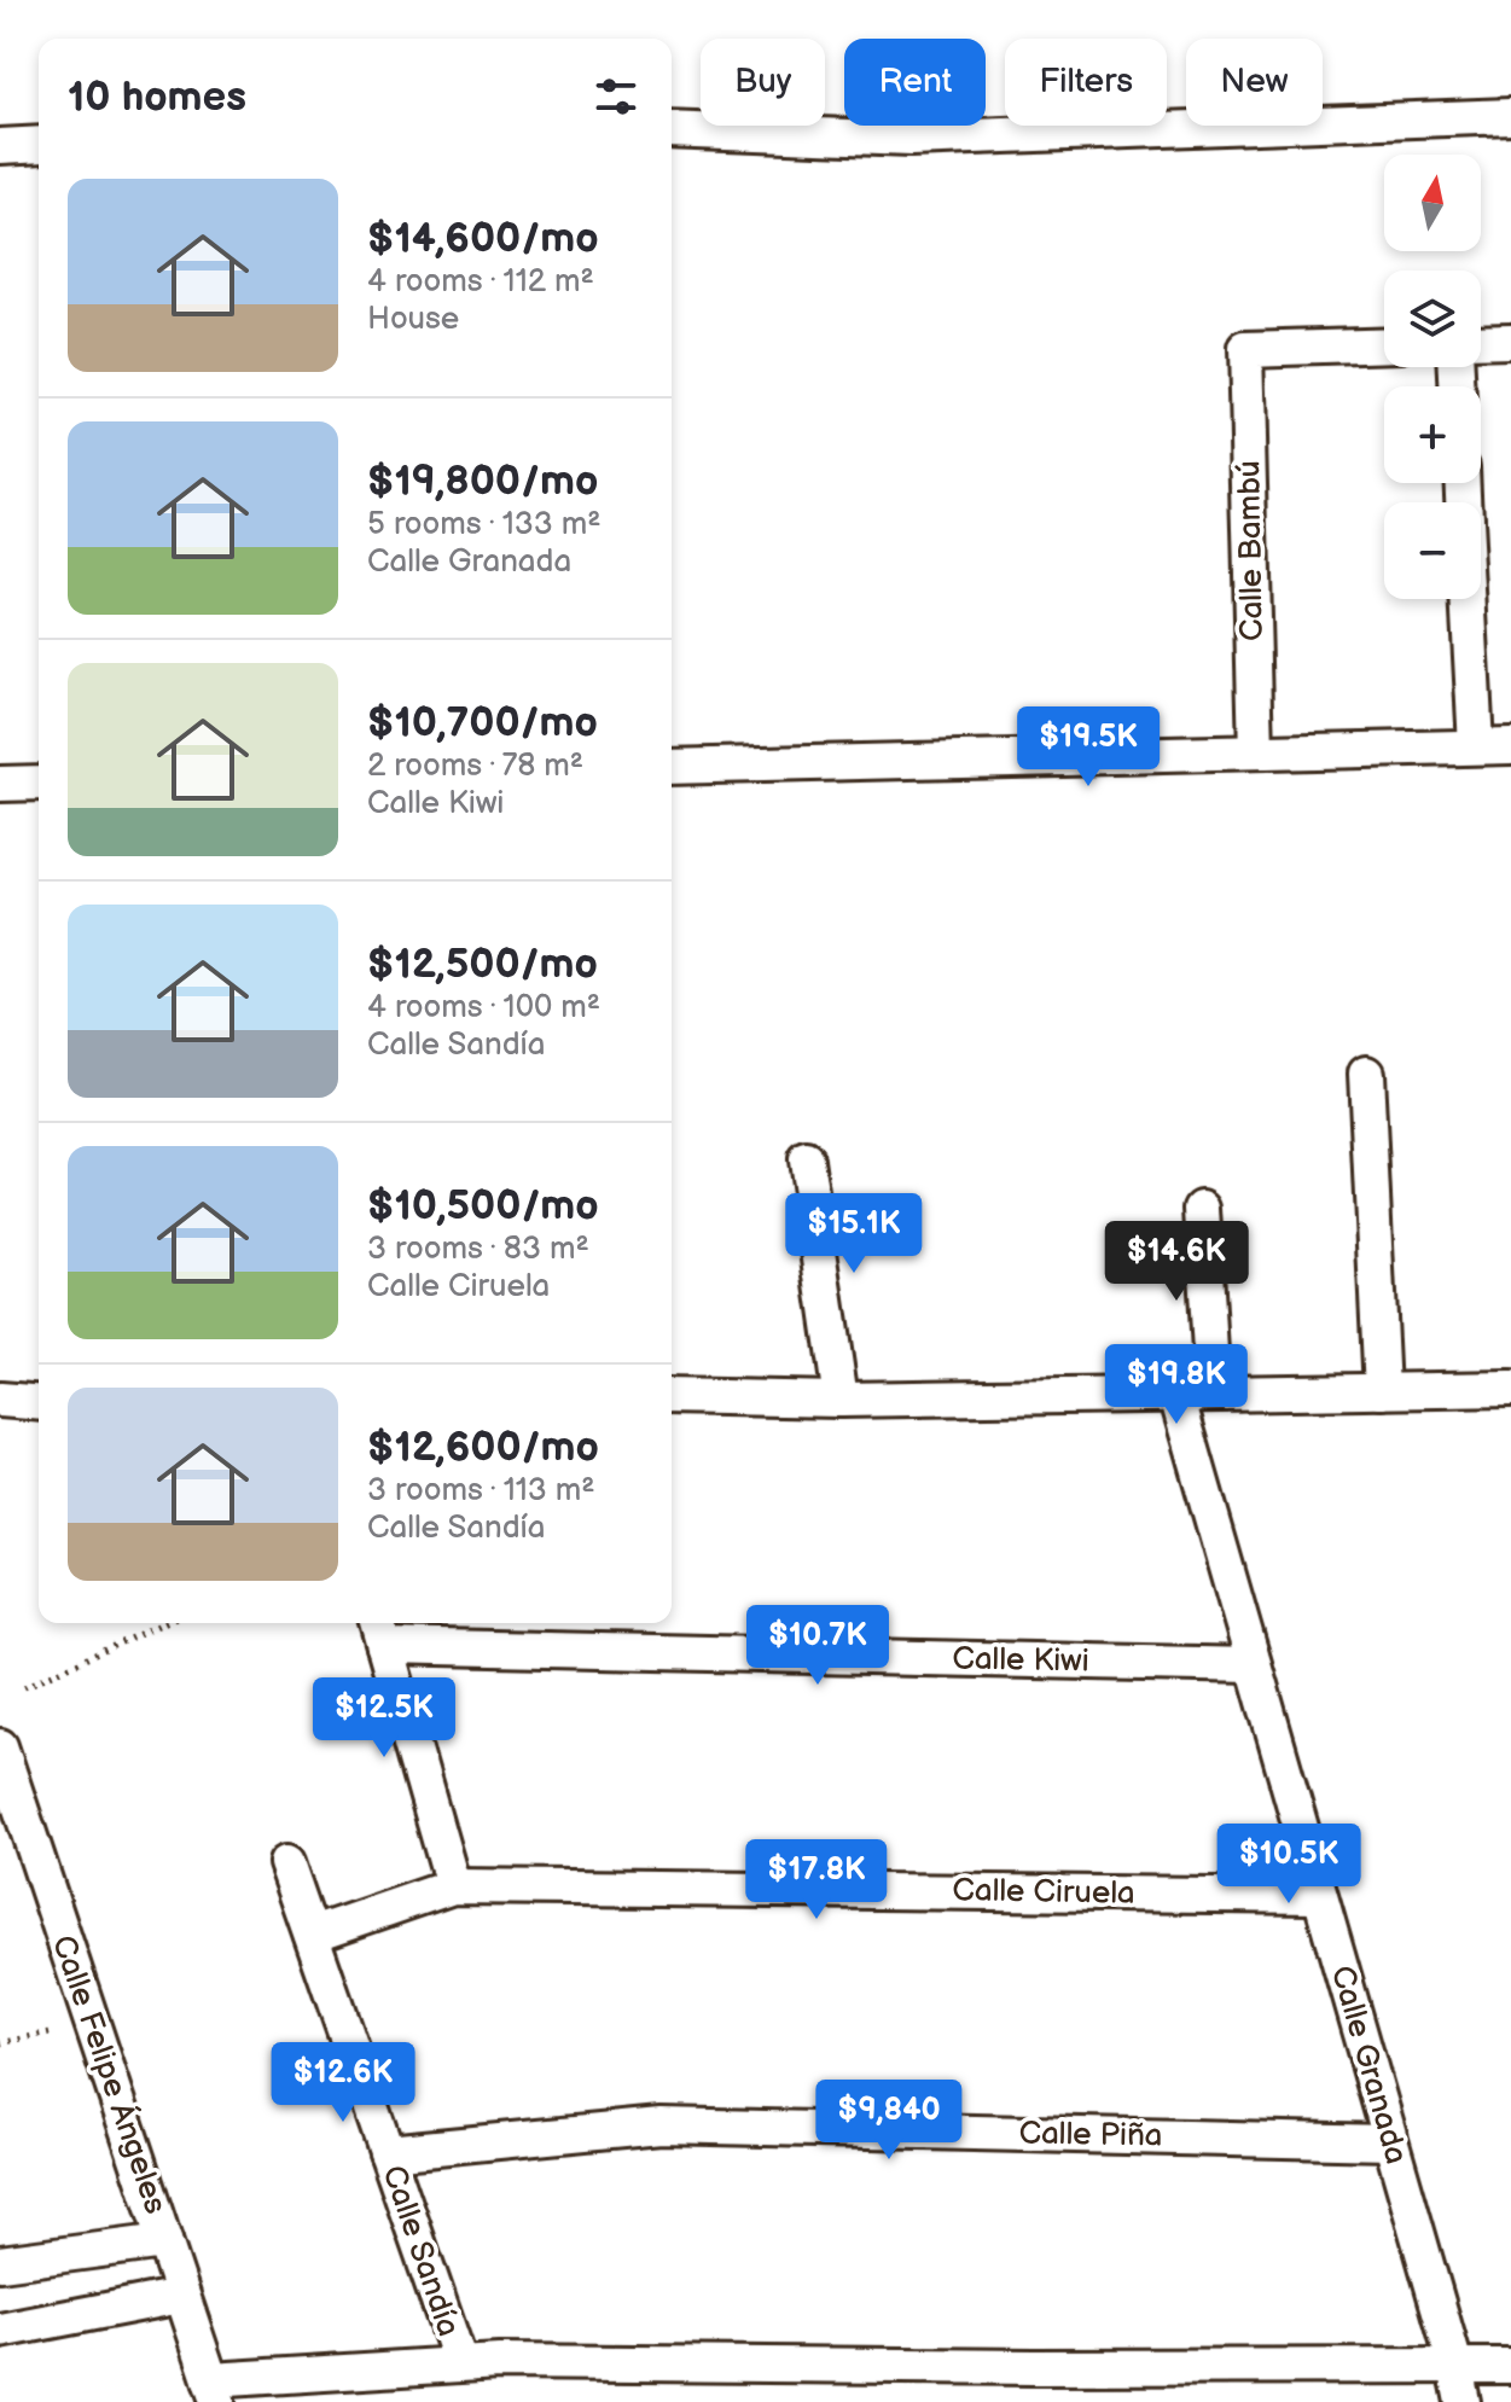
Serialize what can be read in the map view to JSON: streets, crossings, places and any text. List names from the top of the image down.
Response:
{
  "streets": {
    "street": [
      "Calle Bambú",
      "Calle Kiwi",
      "Calle Ciruela",
      "Calle Granada",
      "Calle Felipe Ángeles",
      "Calle Piña",
      "Calle Sandía"
    ]
  },
  "crossings": [
    ["Calle Kiwi", "Calle Granada"],
    ["Calle Ciruela", "Calle Granada"],
    ["Calle Ciruela", "Calle Sandía"],
    ["Calle Granada", "Calle Piña"],
    ["Calle Piña", "Calle Sandía"]
  ],
  "north": "top",
  "page": {
    "chip": [
      "Buy",
      "Rent",
      "Filters",
      "New"
    ],
    "heading": "10 homes",
    "map_buttons": ["+", "−"],
    "list": [
      {
        "name": "$14,600/mo",
        "note": "4 rooms · 112 m² · House"
      },
      {
        "name": "$19,800/mo",
        "note": "5 rooms · 133 m² · Calle Granada"
      },
      {
        "name": "$10,700/mo",
        "note": "2 rooms · 78 m² · Calle Kiwi"
      },
      {
        "name": "$12,500/mo",
        "note": "4 rooms · 100 m² · Calle Sandía"
      },
      {
        "name": "$10,500/mo",
        "note": "3 rooms · 83 m² · Calle Ciruela"
      },
      {
        "name": "$12,600/mo",
        "note": "3 rooms · 113 m² · Calle Sandía"
      }
    ],
    "price": [
      "$19.5K",
      "$15.1K",
      "$14.6K",
      "$19.8K",
      "$10.7K",
      "$12.5K",
      "$10.5K",
      "$17.8K",
      "$12.6K",
      "$9,840"
    ]
  }
}
